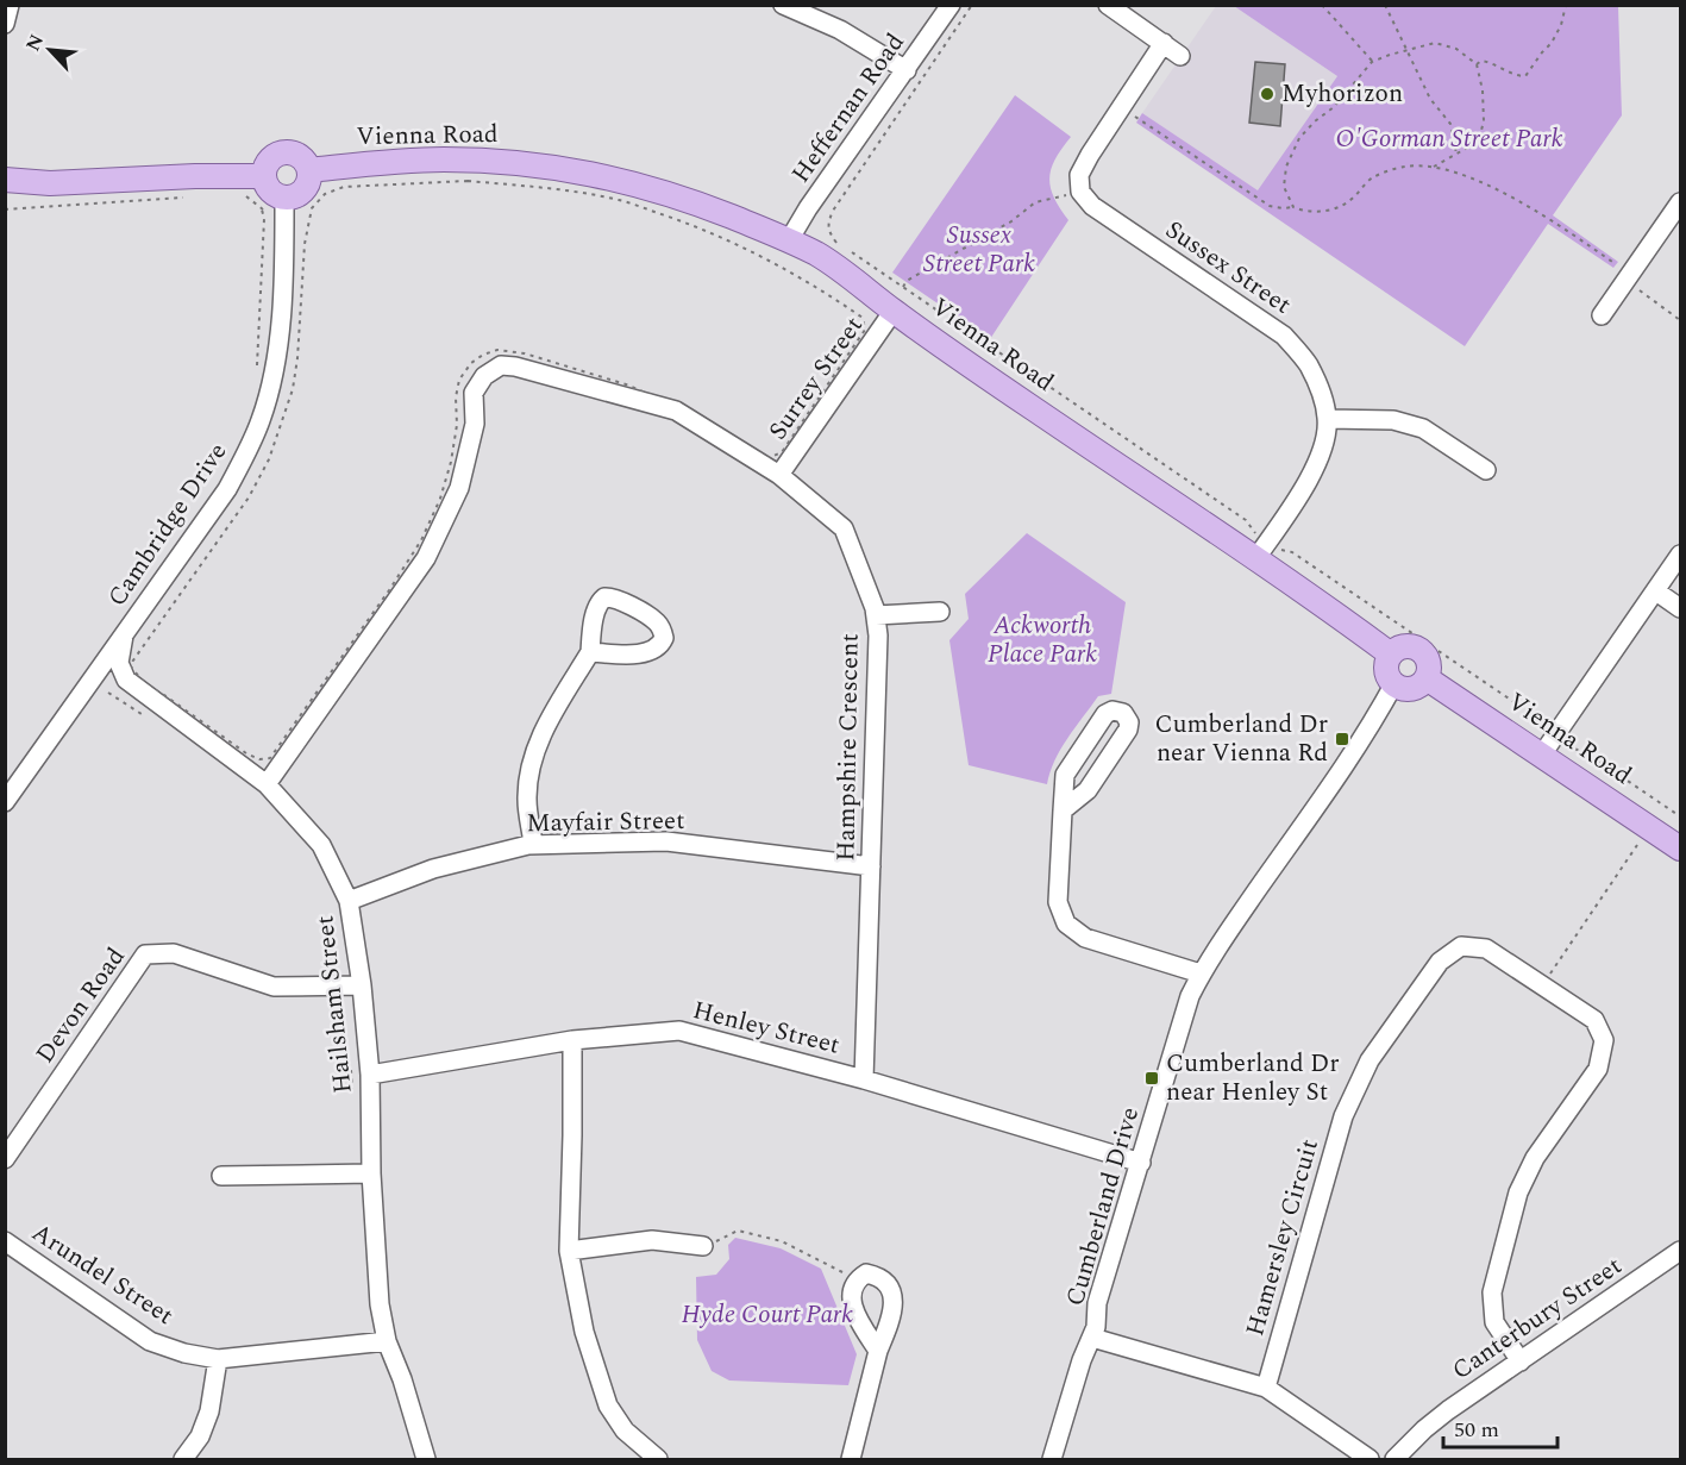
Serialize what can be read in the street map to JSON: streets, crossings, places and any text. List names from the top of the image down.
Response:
{
  "streets": {
    "main road": ["Vienna Road"],
    "street": [
      "Heffernan Road",
      "Sussex Street",
      "Surrey Street",
      "Cambridge Drive",
      "Hampshire Crescent",
      "Mayfair Street",
      "Hailsham Street",
      "Devon Road",
      "Henley Street",
      "Cumberland Drive",
      "Hamersley Circuit",
      "Arundel Street",
      "Canterbury Street"
    ]
  },
  "crossings": [
    ["Heffernan Road", "Vienna Road"],
    ["Vienna Road", "Sussex Street"],
    ["Vienna Road", "Surrey Street"],
    ["Vienna Road", "Cambridge Drive"],
    ["Vienna Road", "Cumberland Drive"],
    ["Surrey Street", "Hampshire Crescent"],
    ["Cambridge Drive", "Hailsham Street"],
    ["Hampshire Crescent", "Mayfair Street"],
    ["Hampshire Crescent", "Hailsham Street"],
    ["Hampshire Crescent", "Henley Street"],
    ["Mayfair Street", "Hailsham Street"],
    ["Hailsham Street", "Devon Road"],
    ["Hailsham Street", "Henley Street"],
    ["Hailsham Street", "Arundel Street"],
    ["Henley Street", "Cumberland Drive"],
    ["Hamersley Circuit", "Canterbury Street"]
  ],
  "parks": [
    "O'Gorman Street Park",
    "Sussex Street Park",
    "Ackworth Place Park",
    "Hyde Court Park"
  ],
  "places": {
    "other": ["Myhorizon"],
    "transit": ["Cumberland Dr near Vienna Rd", "Cumberland Dr near Henley St"]
  },
  "scale_bar": "50 m",
  "north": "top left"
}
